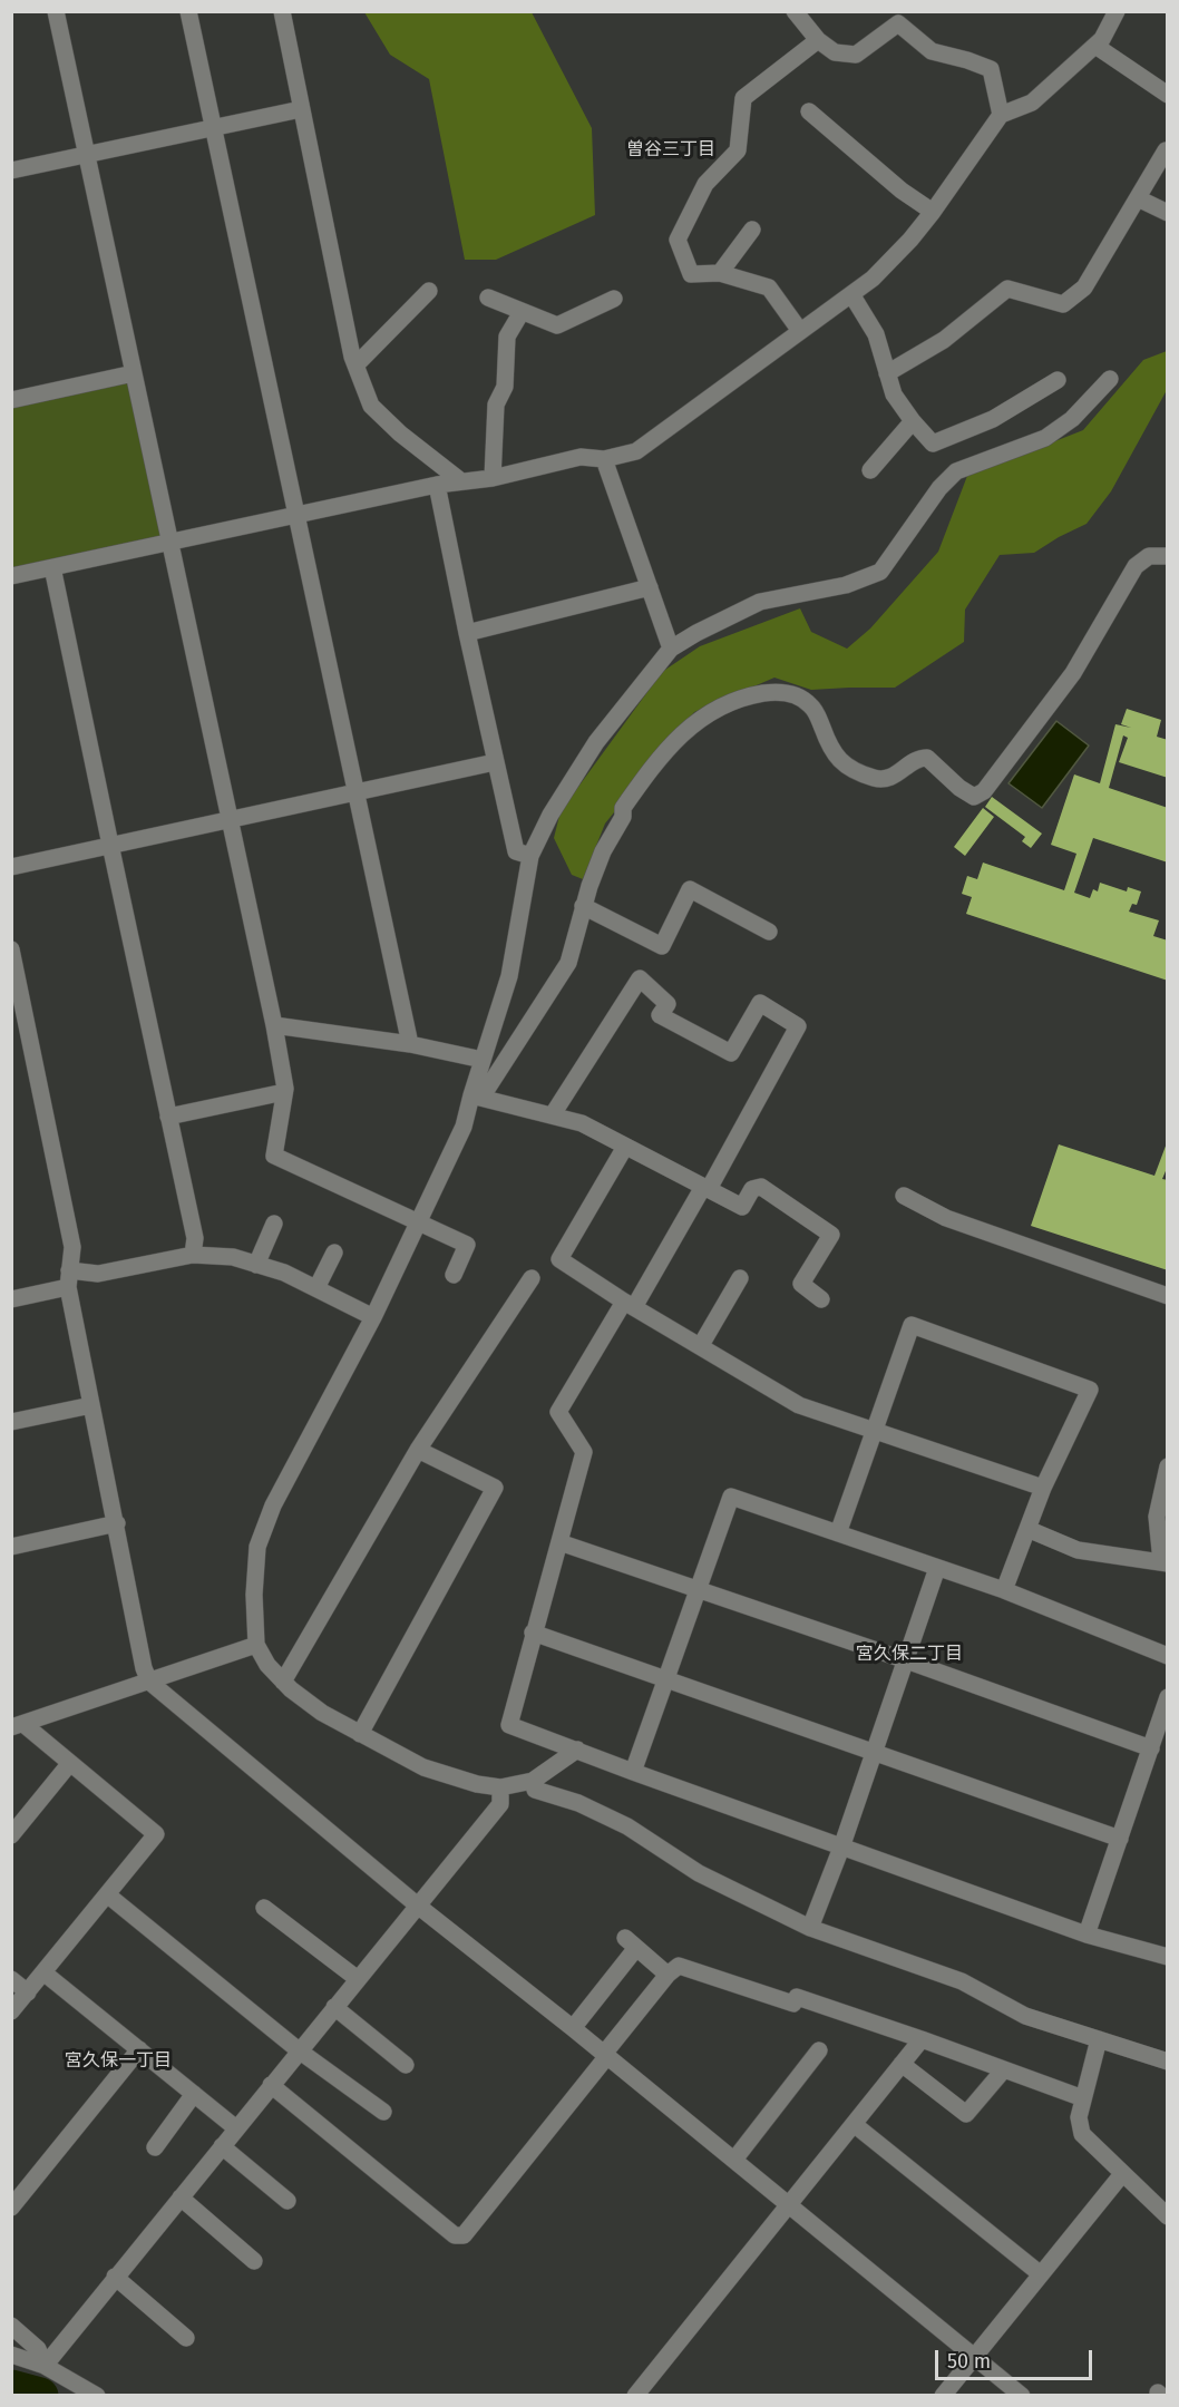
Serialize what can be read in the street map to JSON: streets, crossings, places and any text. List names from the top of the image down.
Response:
{
  "districts": ["曽谷三丁目", "宮久保二丁目", "宮久保一丁目"],
  "scale_bar": "50 m"
}
